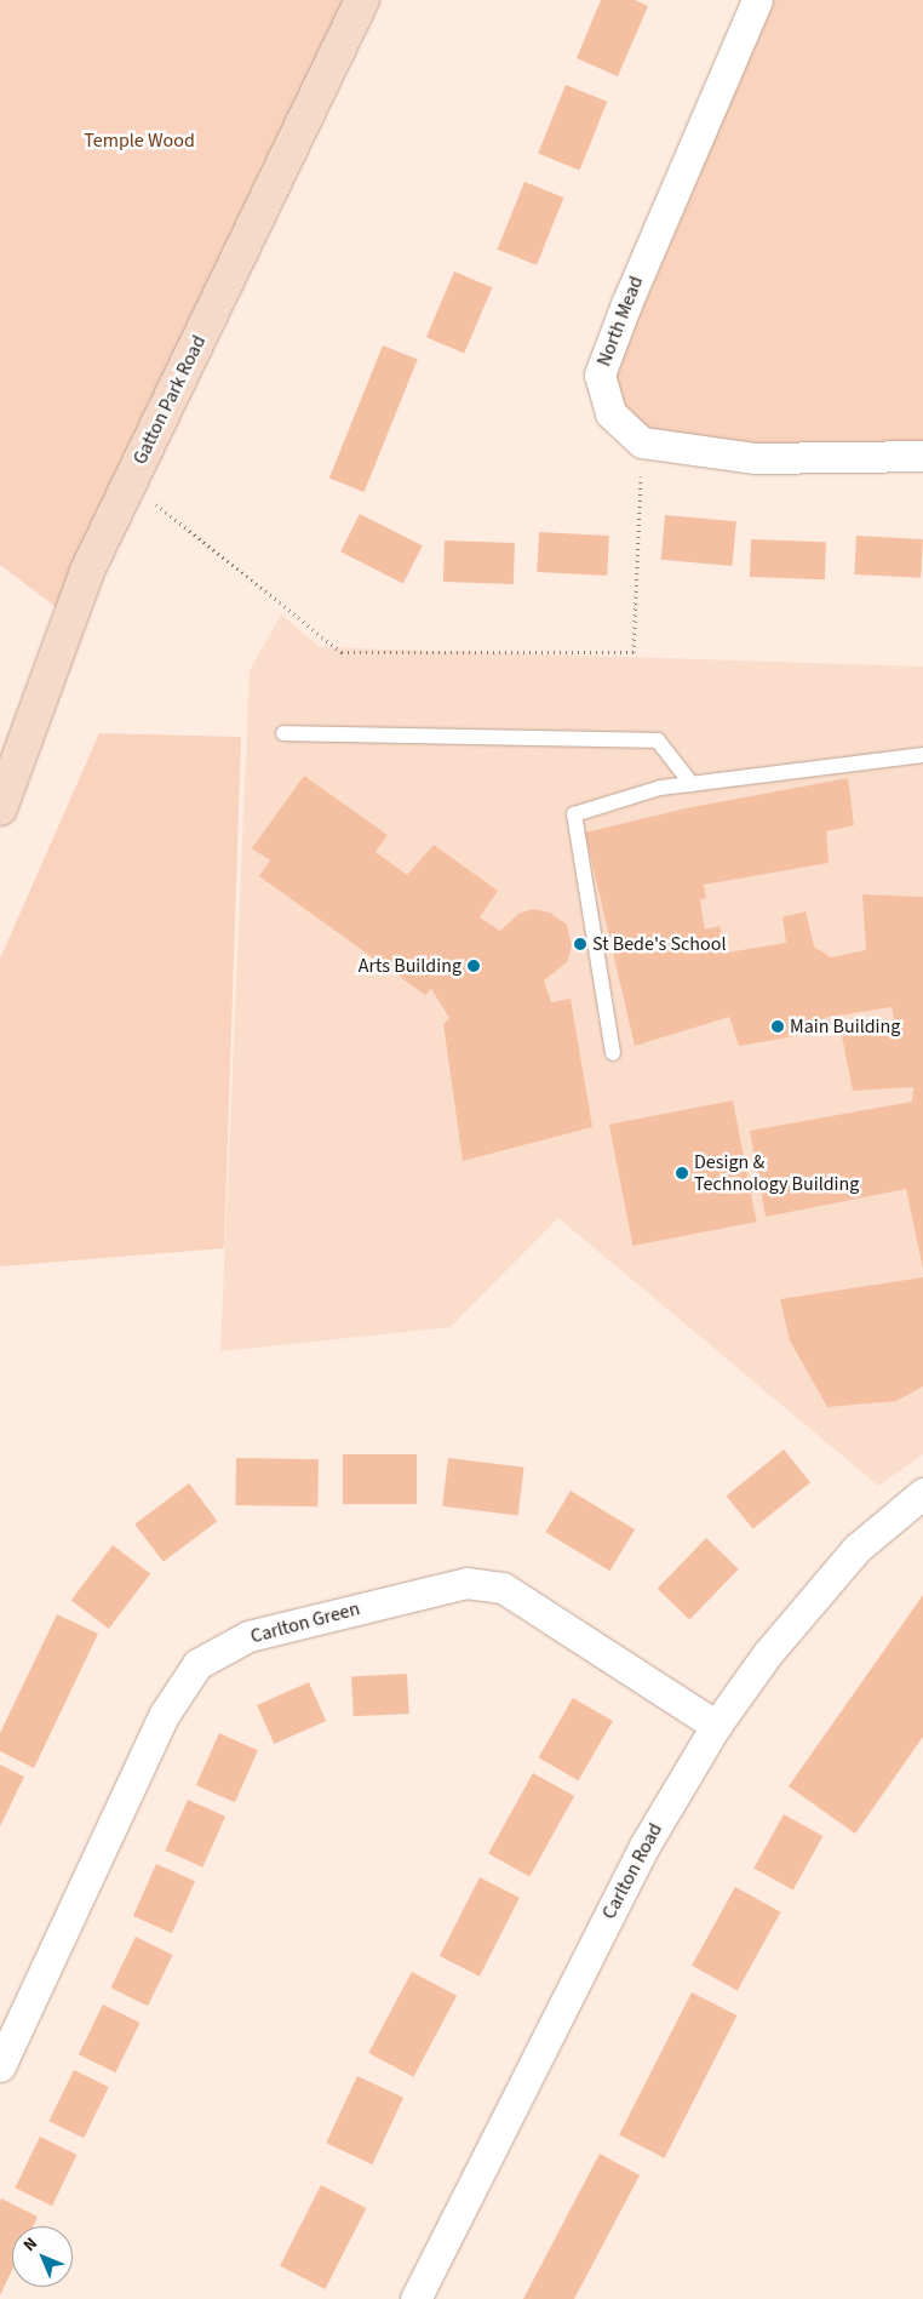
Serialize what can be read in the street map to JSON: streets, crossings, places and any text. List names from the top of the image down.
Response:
{
  "streets": {
    "main road": ["Gatton Park Road"],
    "street": ["North Mead", "Carlton Green", "Carlton Road"]
  },
  "crossings": [
    ["Carlton Green", "Carlton Road"]
  ],
  "parks": ["Temple Wood"],
  "places": [
    "St Bede's School",
    "Arts Building",
    "Main Building",
    "Design & Technology Building"
  ],
  "north": "top left"
}
